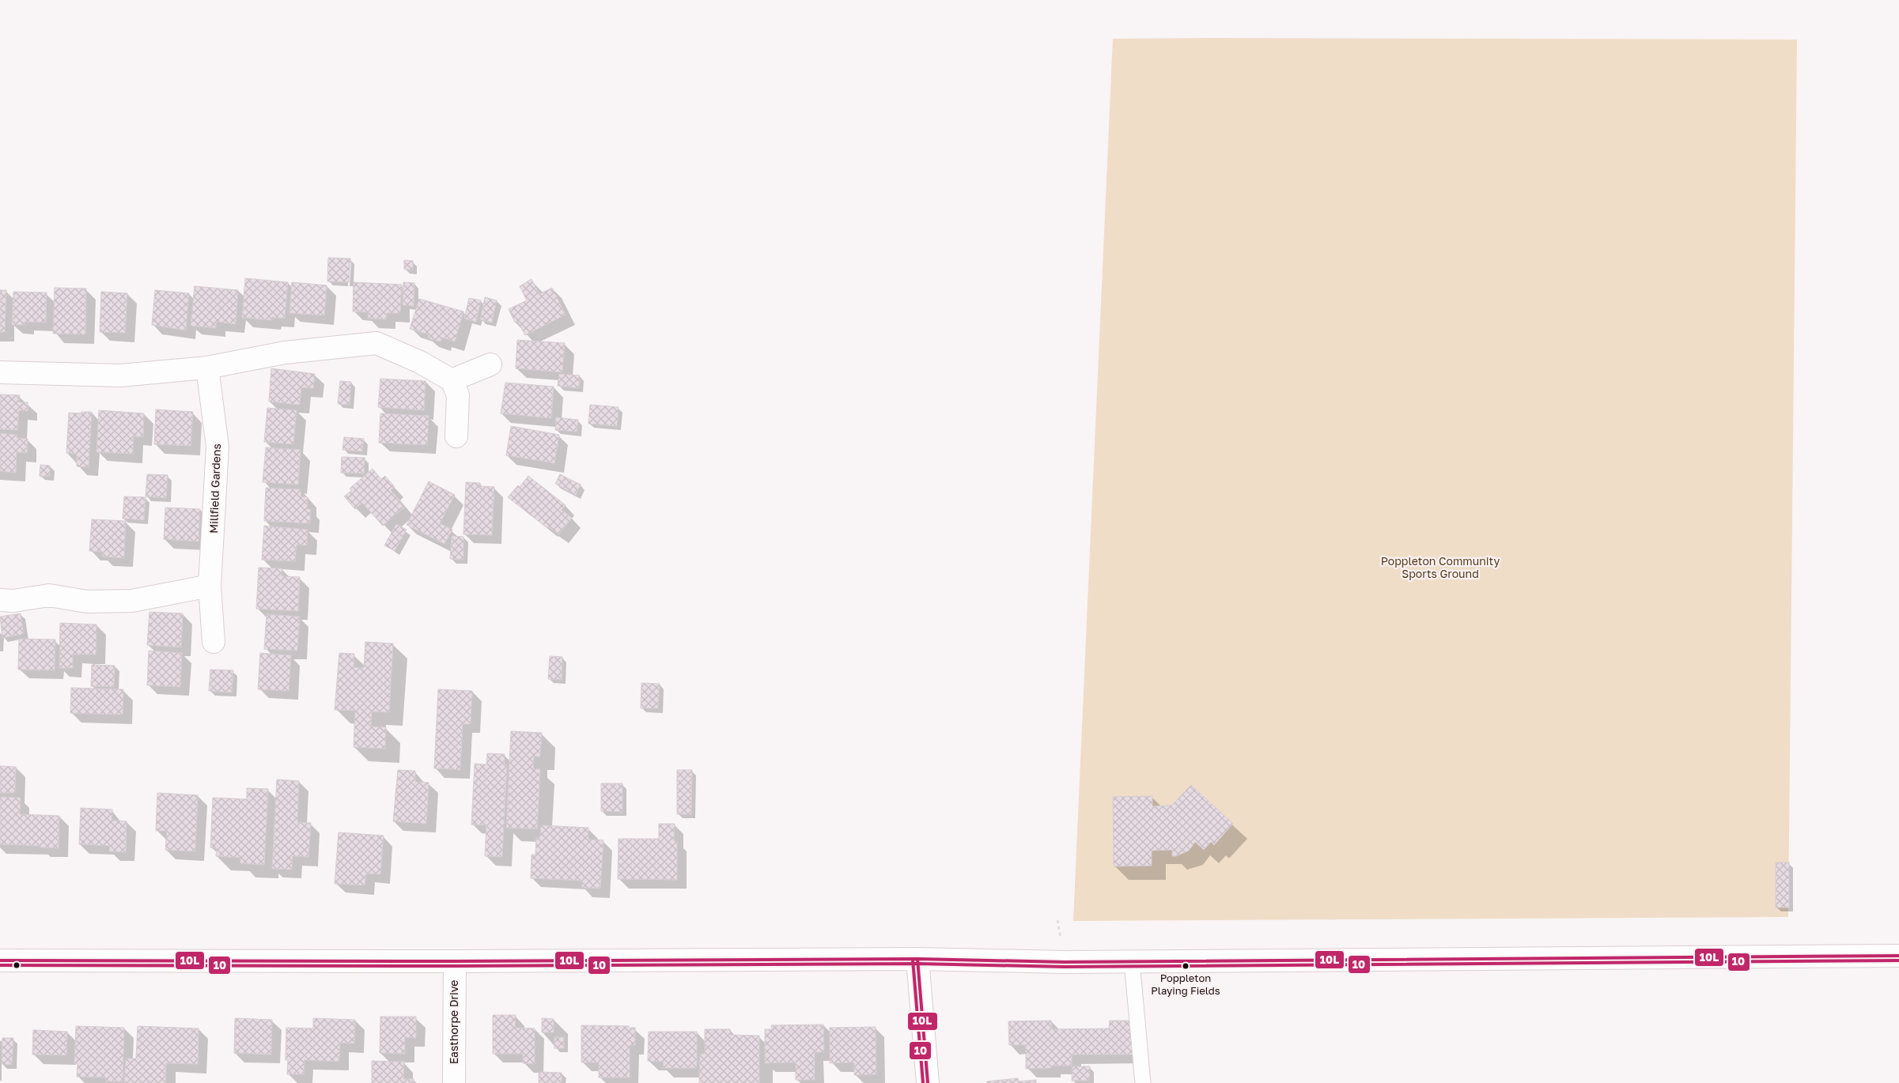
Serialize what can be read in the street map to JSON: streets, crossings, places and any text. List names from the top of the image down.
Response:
{
  "streets": {
    "street": ["Millfield Gardens", "Easthorpe Drive"]
  },
  "parks": ["Poppleton Community Sports Ground"],
  "places": ["Poppleton Playing Fields"],
  "lines": ["transit line 10L", "transit line 10"]
}
